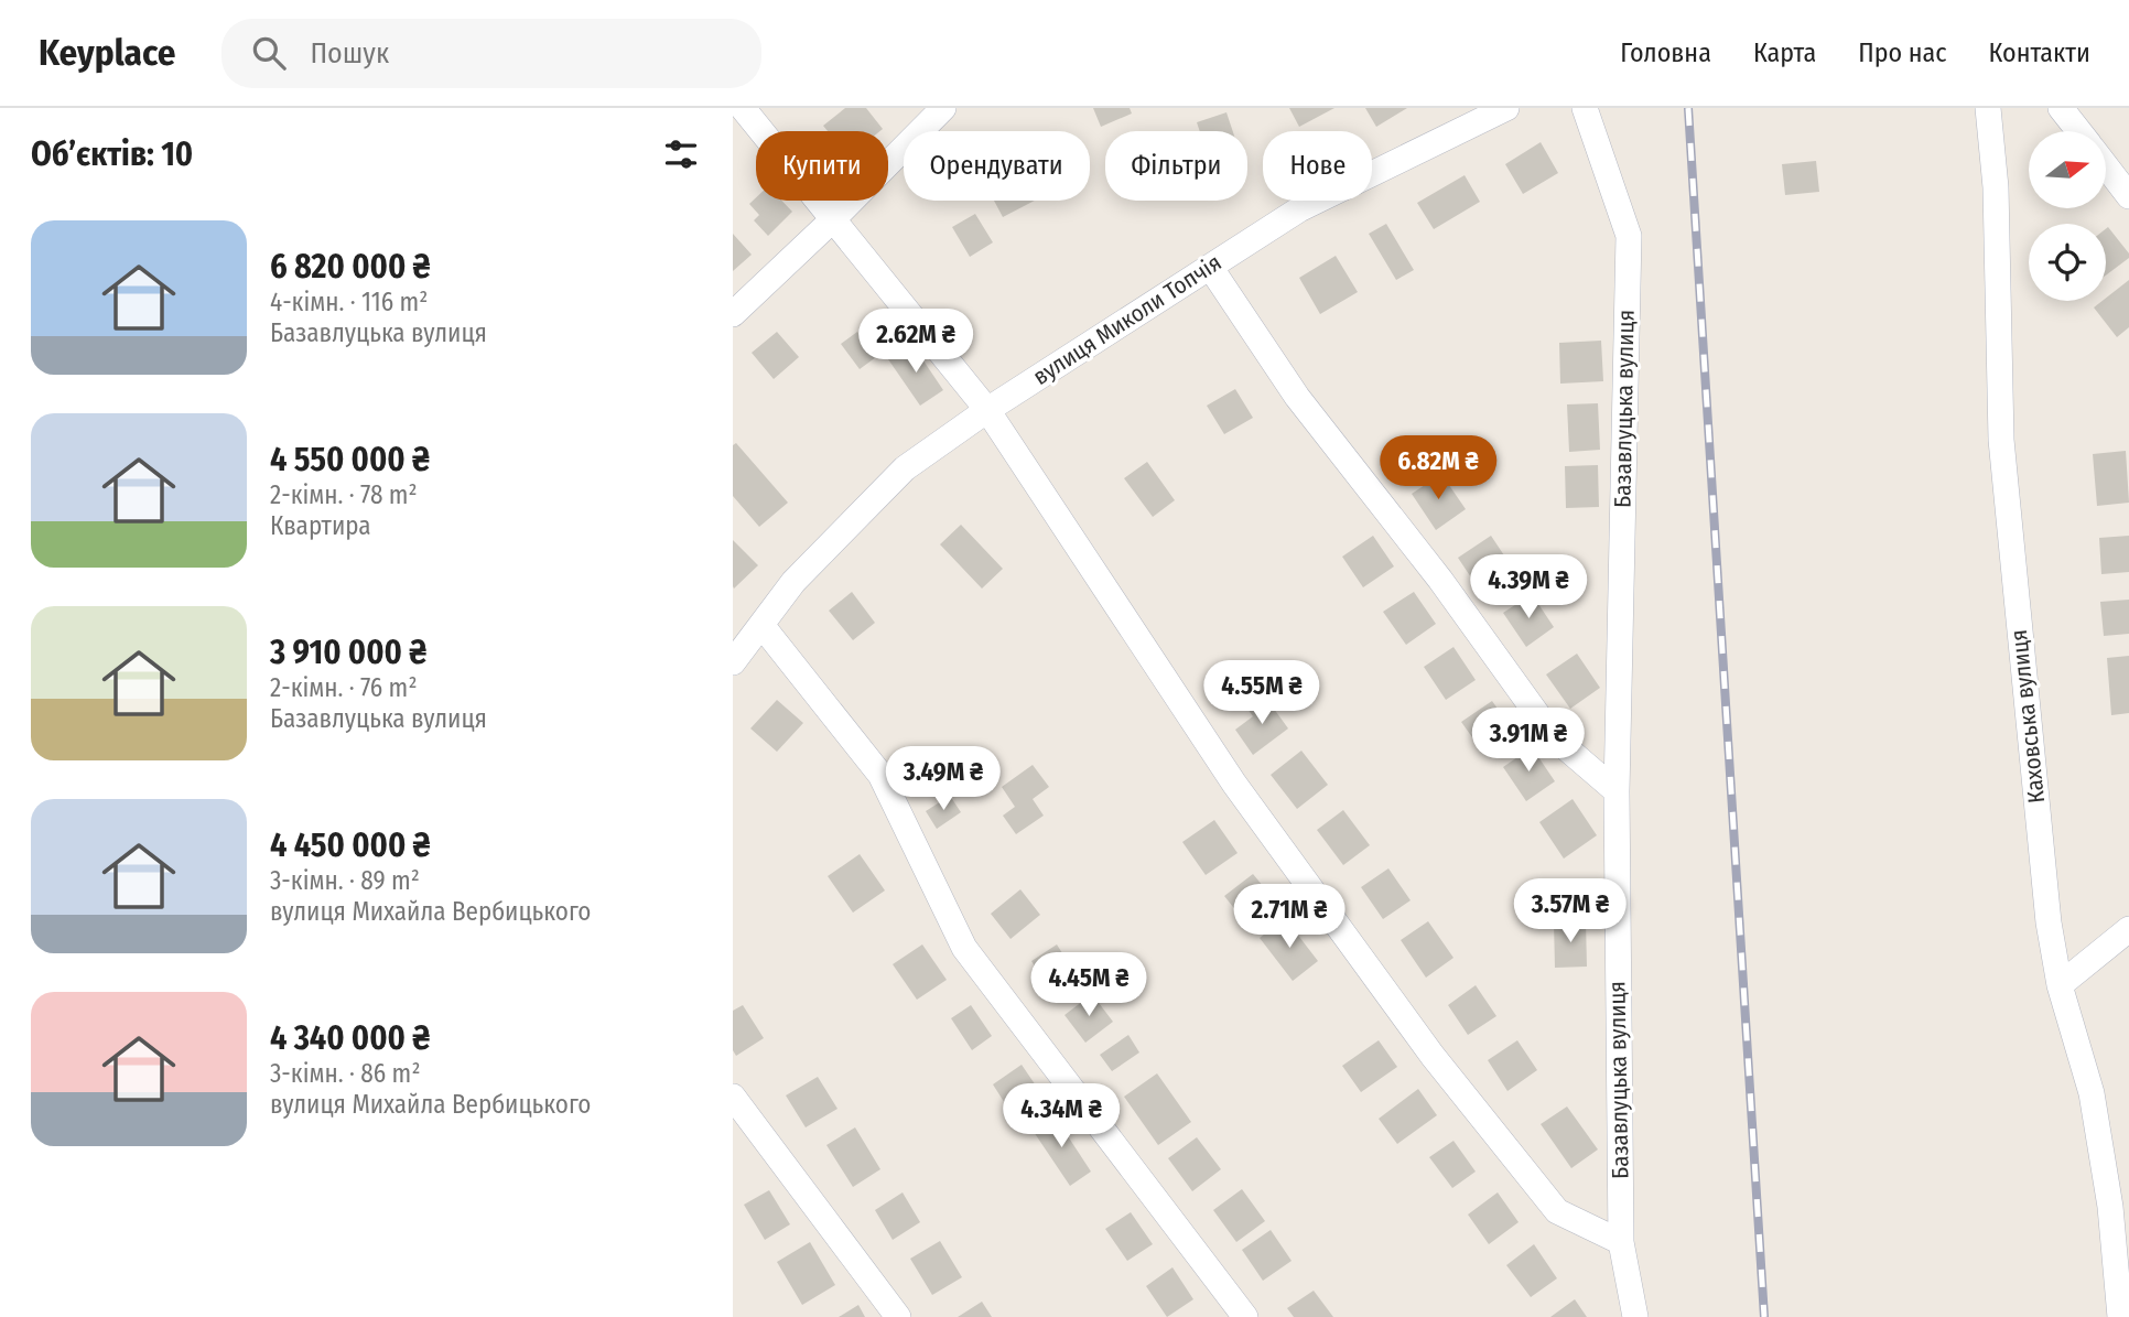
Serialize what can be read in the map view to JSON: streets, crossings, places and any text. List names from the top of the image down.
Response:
{
  "streets": {
    "street": ["вулиця Миколи Топчія", "Базавлуцька вулиця", "Каховська вулиця"]
  },
  "north": "right",
  "page": {
    "header": "Keyplace",
    "search": "Пошук",
    "nav": [
      "Головна",
      "Карта",
      "Про нас",
      "Контакти"
    ],
    "heading": "Об’єктів: 10",
    "chip": [
      "Купити",
      "Орендувати",
      "Фільтри",
      "Нове"
    ],
    "list": [
      {
        "name": "6 820 000 ₴",
        "note": "4-кімн. · 116 m² · Базавлуцька вулиця"
      },
      {
        "name": "4 550 000 ₴",
        "note": "2-кімн. · 78 m² · Квартира"
      },
      {
        "name": "3 910 000 ₴",
        "note": "2-кімн. · 76 m² · Базавлуцька вулиця"
      },
      {
        "name": "4 450 000 ₴",
        "note": "3-кімн. · 89 m² · вулиця Михайла Вербицького"
      },
      {
        "name": "4 340 000 ₴",
        "note": "3-кімн. · 86 m² · вулиця Михайла Вербицького"
      }
    ],
    "price": [
      "2.62M ₴",
      "6.82M ₴",
      "4.39M ₴",
      "4.55M ₴",
      "3.91M ₴",
      "3.49M ₴",
      "3.57M ₴",
      "2.71M ₴",
      "4.45M ₴",
      "4.34M ₴"
    ]
  }
}
